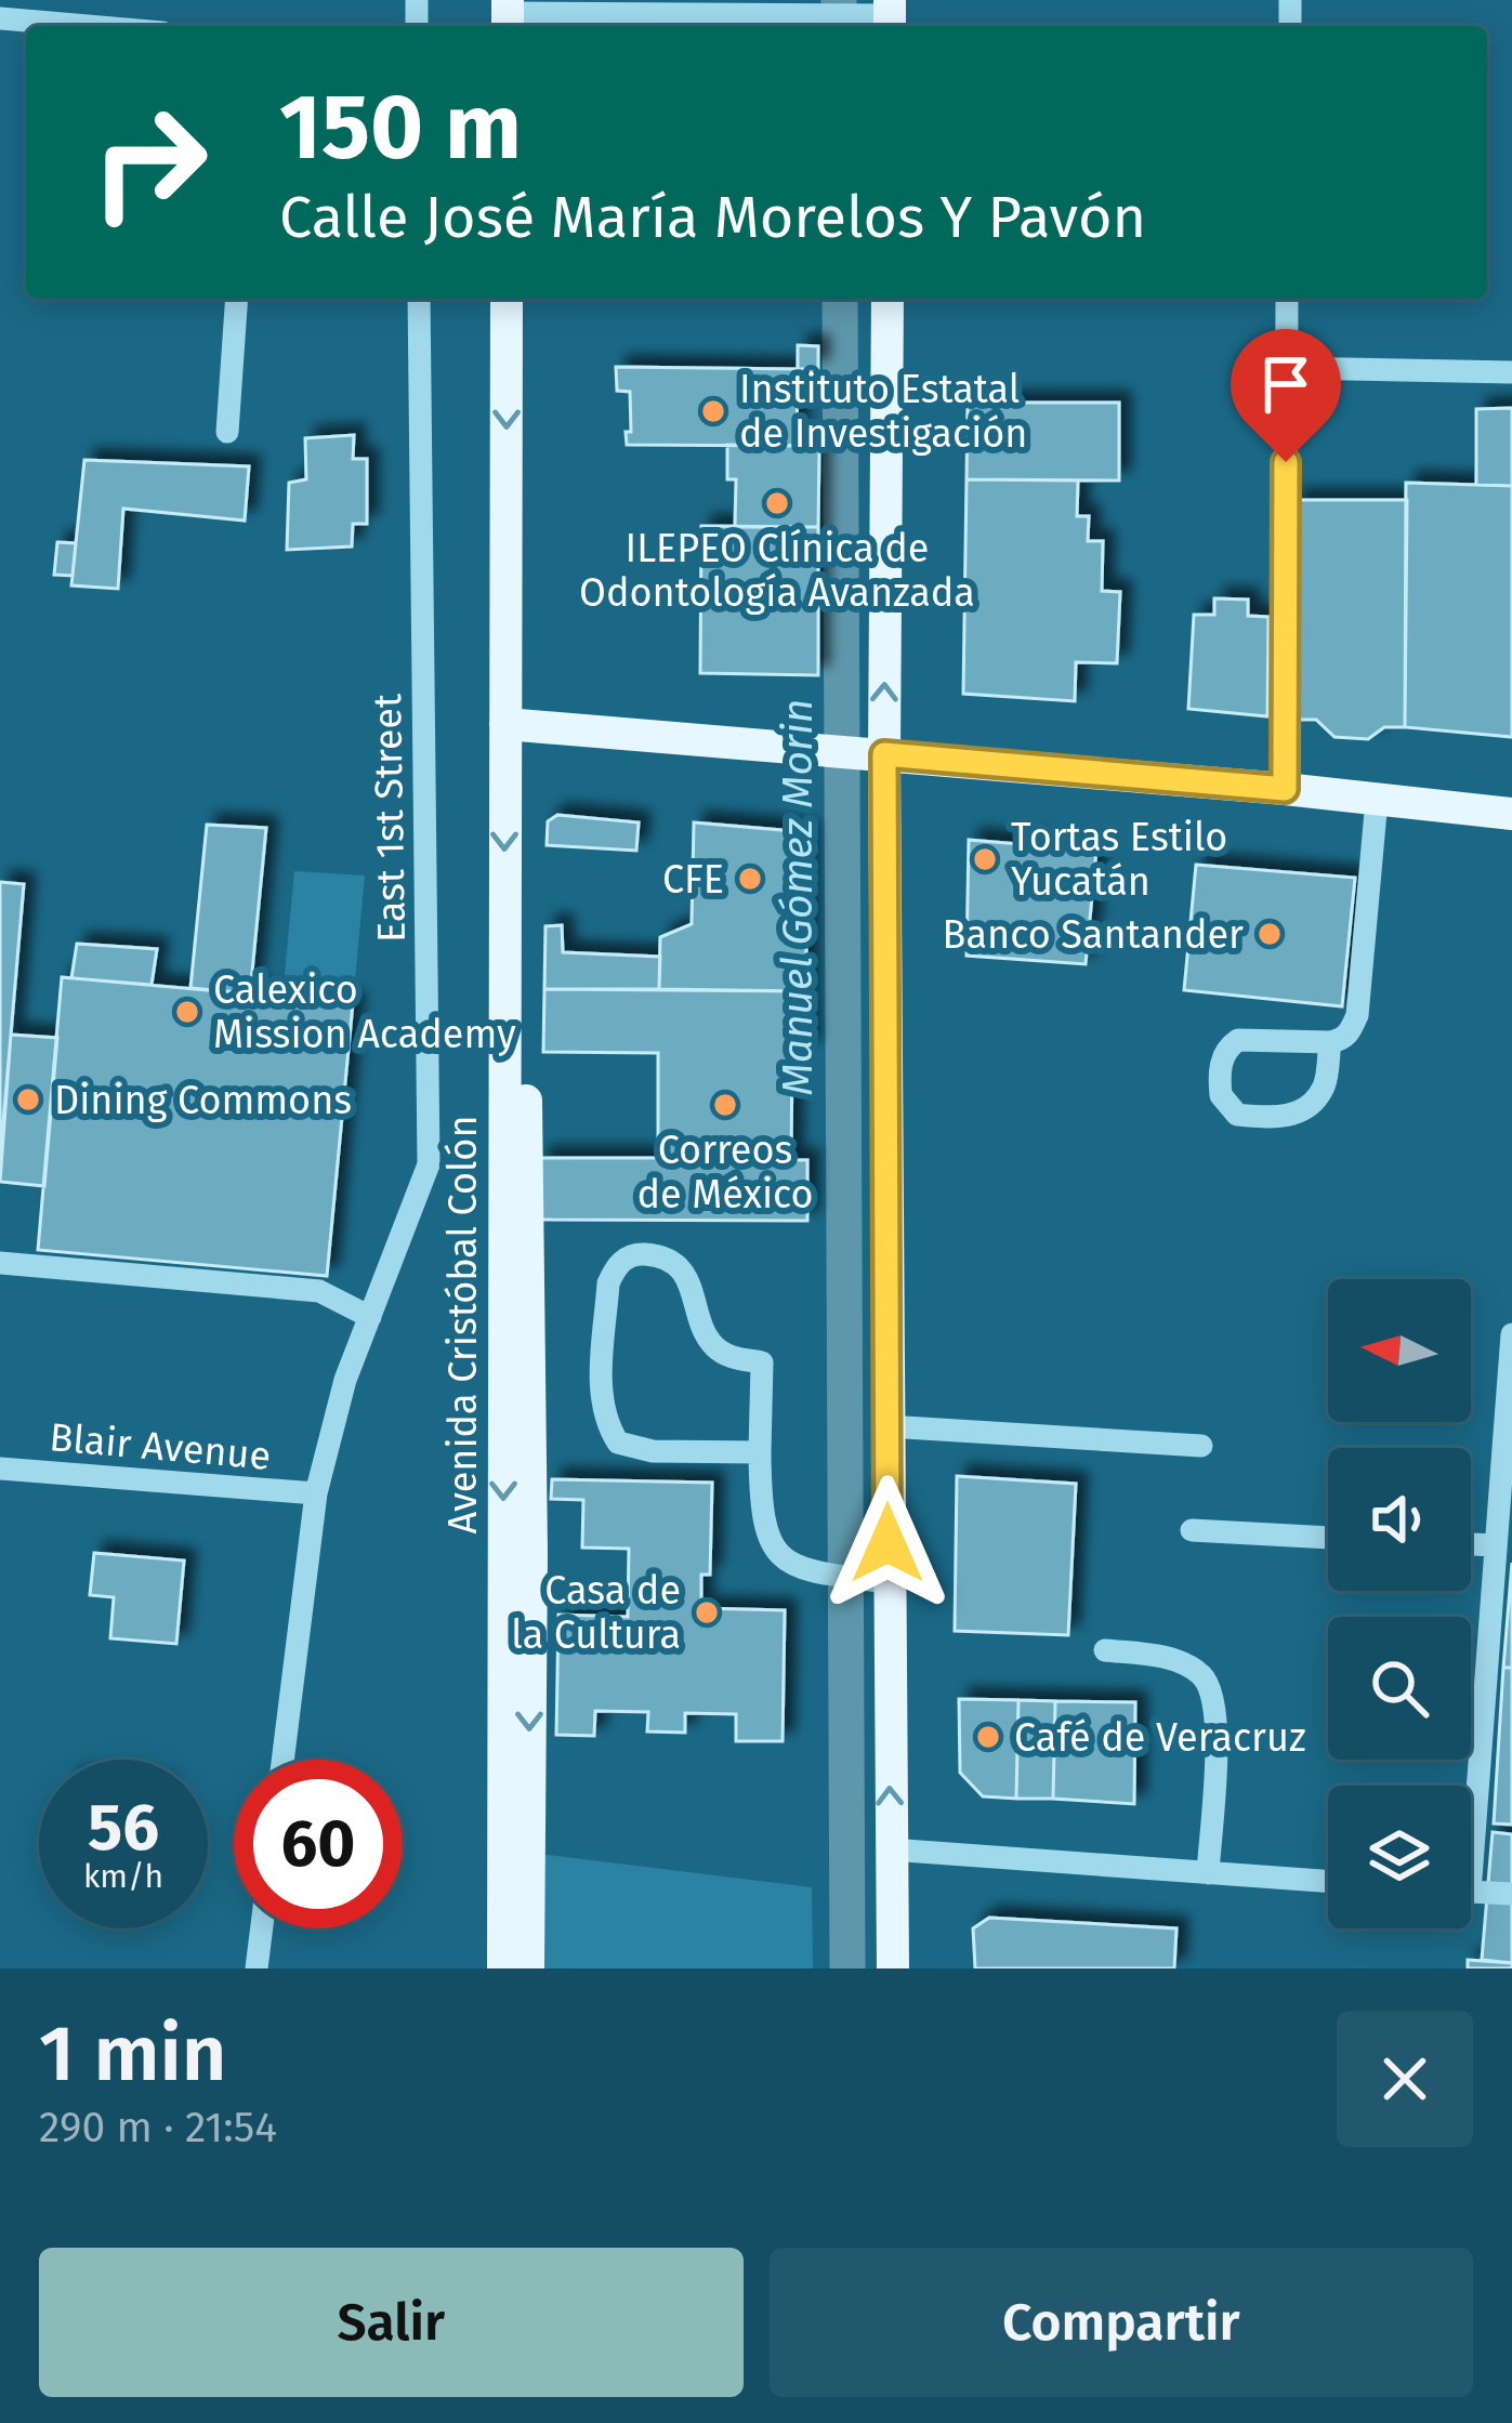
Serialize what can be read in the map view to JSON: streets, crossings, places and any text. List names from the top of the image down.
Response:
{
  "streets": {
    "main road": ["Avenida Cristóbal Colón"],
    "street": ["East 1st Street", "Blair Avenue"]
  },
  "crossings": [
    ["East 1st Street", "Blair Avenue"]
  ],
  "water": ["Manuel Gómez Morin"],
  "places": [
    "Instituto Estatal de Investigación",
    "ILEPEO Clínica de Odontología Avanzada",
    "Tortas Estilo Yucatán",
    "CFE",
    "Banco Santander",
    "Calexico Mission Academy",
    "Dining Commons",
    "Correos de México",
    "Casa de la Cultura",
    "Café de Veracruz"
  ],
  "north": "left",
  "page": {
    "turn": ["150 m", "Calle José María Morelos Y Pavón"],
    "speed": "56 km/h",
    "limit": "60",
    "heading": ["1 min", "290 m · 21:54"],
    "buttons": ["Salir", "Compartir"]
  }
}
